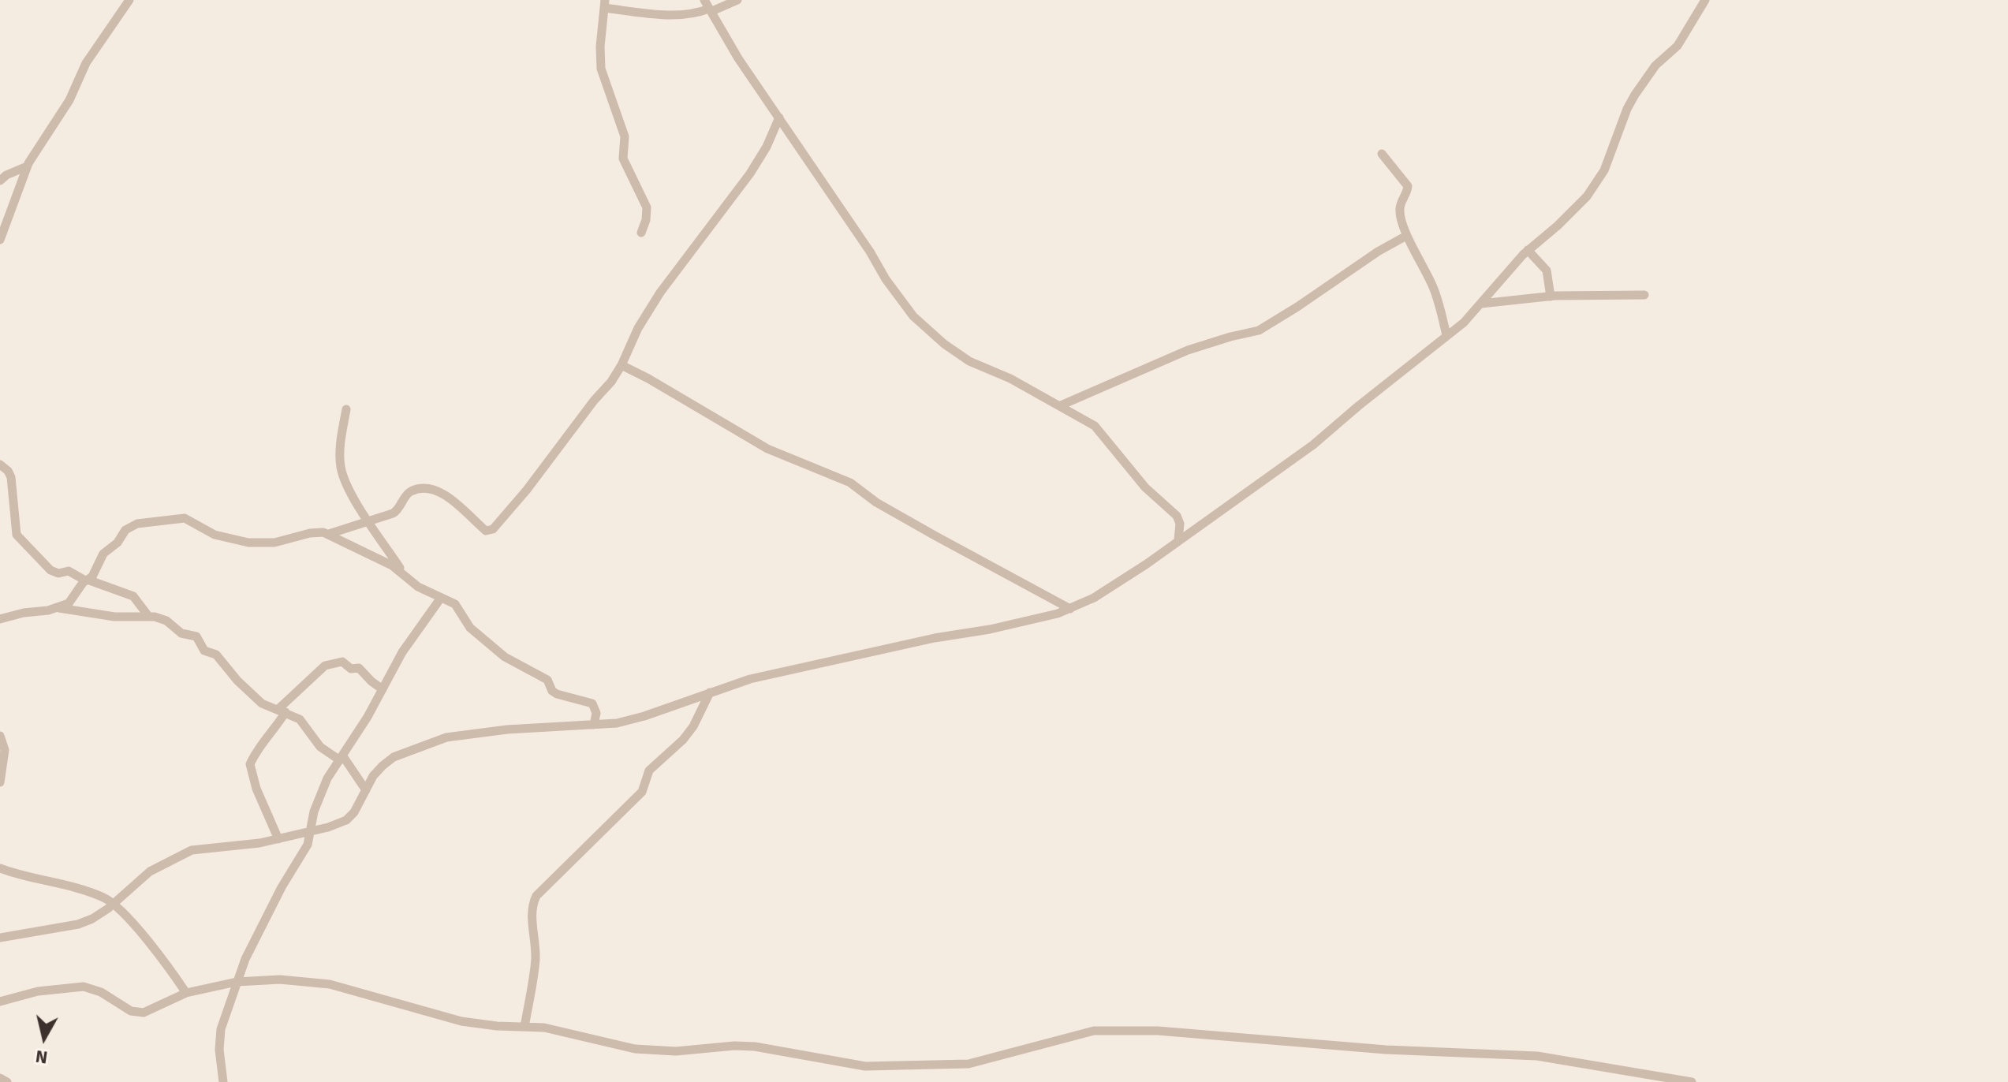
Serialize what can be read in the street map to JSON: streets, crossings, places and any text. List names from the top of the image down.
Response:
{
  "north": "bottom"
}
